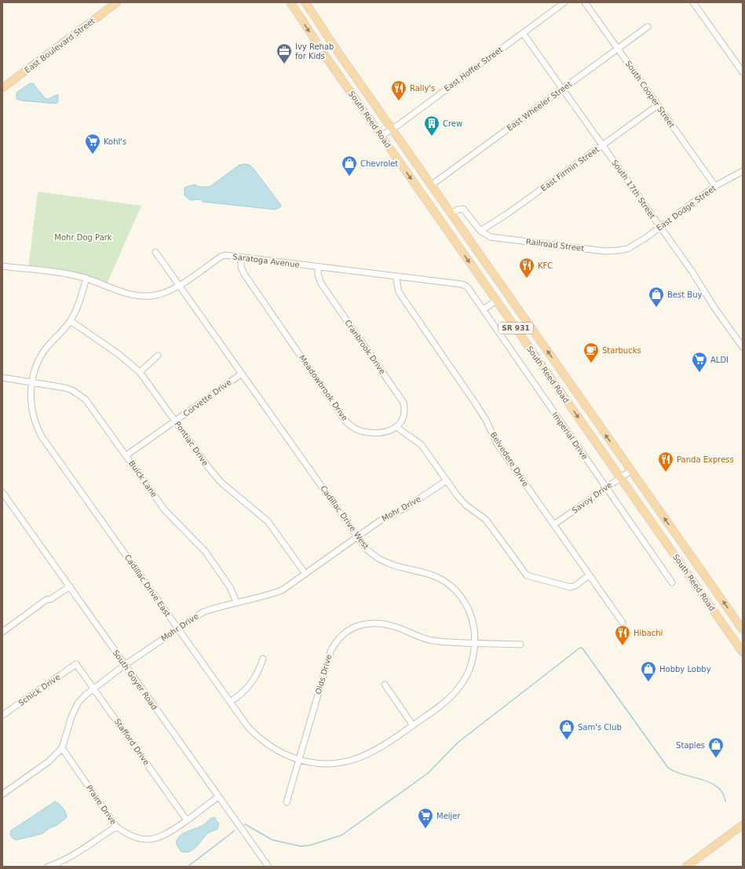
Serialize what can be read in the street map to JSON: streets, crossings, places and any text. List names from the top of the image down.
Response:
{
  "streets": {
    "main road": ["East Boulevard Street", "South Reed Road", "SR 931"],
    "street": [
      "East Hoffer Street",
      "South Cooper Street",
      "East Wheeler Street",
      "East Firmin Street",
      "South 17th Street",
      "East Dodge Street",
      "Railroad Street",
      "Saratoga Avenue",
      "Cranbrook Drive",
      "Meadowbrook Drive",
      "Corvette Drive",
      "Imperial Drive",
      "Pontiac Drive",
      "Belvedere Drive",
      "Buick Lane",
      "Savoy Drive",
      "Mohr Drive",
      "Cadillac Drive West",
      "Cadillac Drive East",
      "Olds Drive",
      "South Goyer Road",
      "Schick Drive",
      "Stafford Drive",
      "Praire Drive"
    ]
  },
  "crossings": [
    ["East Hoffer Street", "South Reed Road"],
    ["East Hoffer Street", "South 17th Street"],
    ["South Cooper Street", "East Wheeler Street"],
    ["South Cooper Street", "East Firmin Street"],
    ["South Cooper Street", "East Dodge Street"],
    ["East Wheeler Street", "South Reed Road"],
    ["East Wheeler Street", "South 17th Street"],
    ["South Reed Road", "Savoy Drive"],
    ["East Firmin Street", "South 17th Street"],
    ["East Firmin Street", "Railroad Street"],
    ["South 17th Street", "East Dodge Street"],
    ["East Dodge Street", "Railroad Street"],
    ["Saratoga Avenue", "Cranbrook Drive"],
    ["Saratoga Avenue", "Meadowbrook Drive"],
    ["Saratoga Avenue", "Imperial Drive"],
    ["Saratoga Avenue", "Belvedere Drive"],
    ["Saratoga Avenue", "Cadillac Drive West"],
    ["Saratoga Avenue", "Cadillac Drive East"],
    ["Cranbrook Drive", "Meadowbrook Drive"],
    ["Corvette Drive", "Pontiac Drive"],
    ["Corvette Drive", "Buick Lane"],
    ["Corvette Drive", "Cadillac Drive West"],
    ["Imperial Drive", "Savoy Drive"],
    ["Pontiac Drive", "Mohr Drive"],
    ["Pontiac Drive", "Cadillac Drive East"],
    ["Belvedere Drive", "Savoy Drive"],
    ["Buick Lane", "Mohr Drive"],
    ["Buick Lane", "Cadillac Drive East"],
    ["Mohr Drive", "Cadillac Drive West"],
    ["Mohr Drive", "Cadillac Drive East"],
    ["Mohr Drive", "South Goyer Road"],
    ["Mohr Drive", "Stafford Drive"],
    ["Mohr Drive", "Praire Drive"],
    ["Cadillac Drive West", "Cadillac Drive East"],
    ["Cadillac Drive West", "Olds Drive"],
    ["Cadillac Drive East", "Olds Drive"],
    ["South Goyer Road", "Praire Drive"],
    ["Schick Drive", "Stafford Drive"],
    ["Stafford Drive", "Praire Drive"]
  ],
  "parks": ["Mohr Dog Park"],
  "places": {
    "office": ["Ivy Rehab for Kids"],
    "restaurant": [
      "Rally's",
      "KFC",
      "Panda Express",
      "Hibachi"
    ],
    "building": ["Crew"],
    "supermarket": ["Kohl's", "ALDI", "Meijer"],
    "shop": [
      "Chevrolet",
      "Best Buy",
      "Hobby Lobby",
      "Sam's Club",
      "Staples"
    ],
    "cafe": ["Starbucks"]
  }
}
